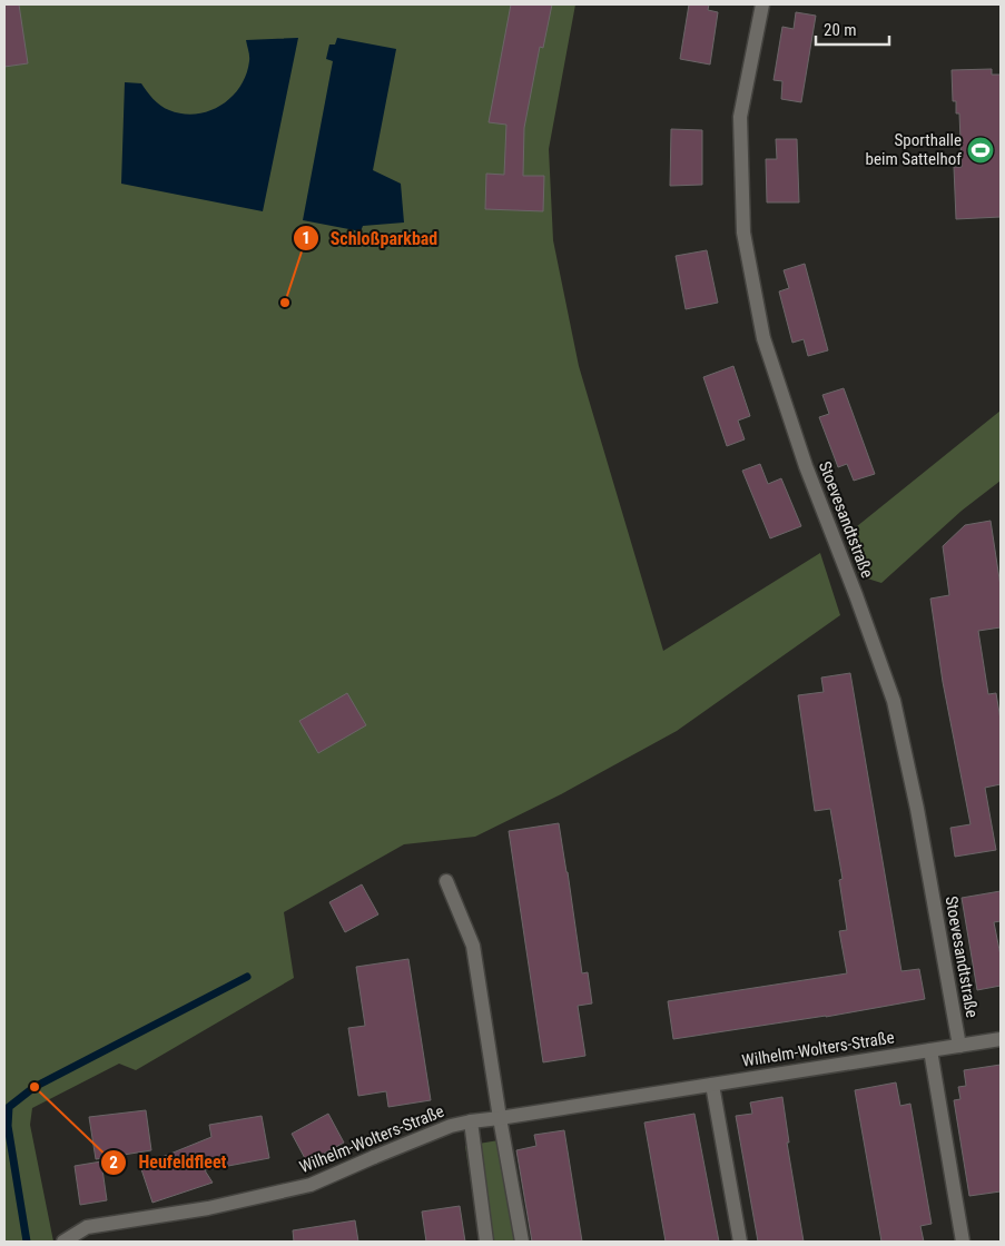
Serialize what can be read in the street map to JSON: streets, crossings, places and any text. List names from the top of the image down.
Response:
{
  "streets": {
    "street": ["Stoevesandtstraße", "Wilhelm-Wolters-Straße"]
  },
  "crossings": [
    ["Stoevesandtstraße", "Wilhelm-Wolters-Straße"]
  ],
  "places": {
    "sports": ["Sporthalle beim Sattelhof"],
    "other": ["Schloßparkbad", "Heufeldfleet"]
  },
  "scale_bar": "20 m"
}
